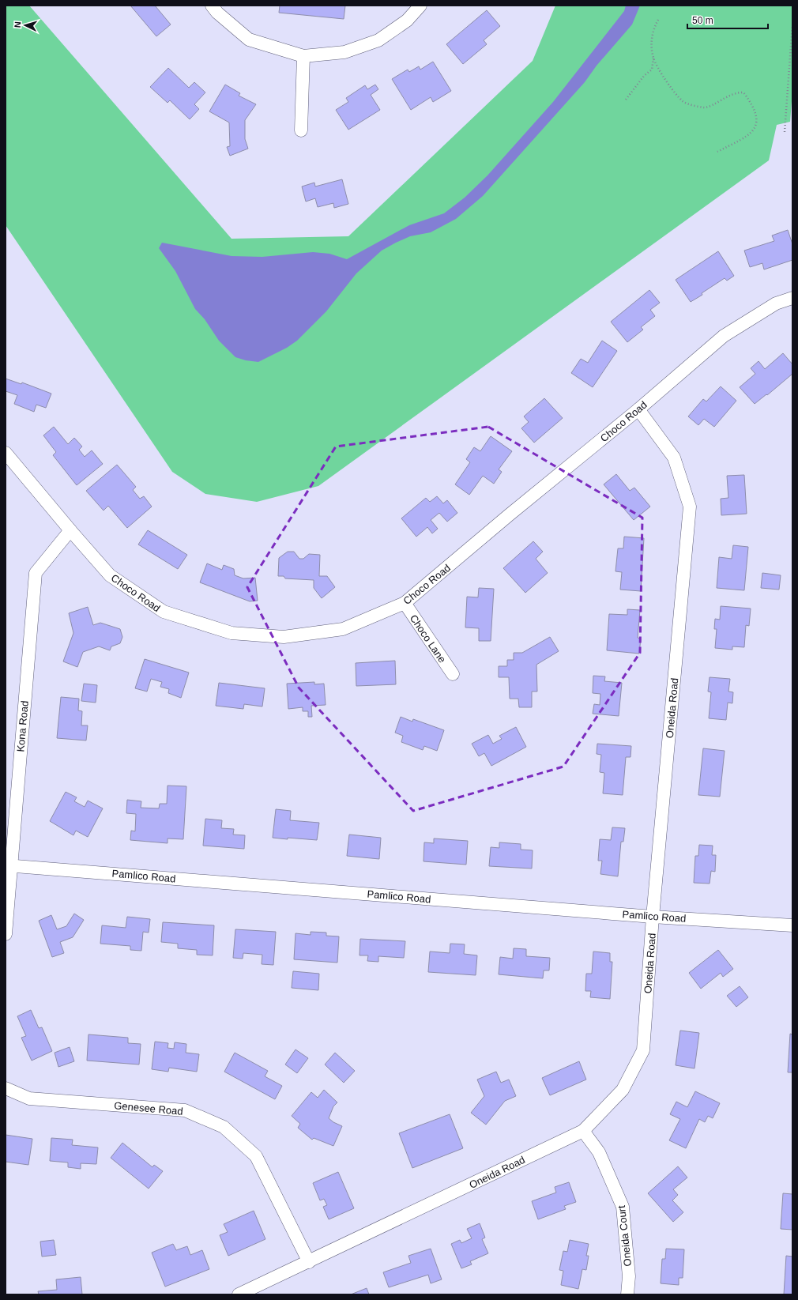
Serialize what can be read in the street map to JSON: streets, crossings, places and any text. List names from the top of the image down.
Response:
{
  "streets": {
    "street": [
      "Choco Road",
      "Choco Lane",
      "Oneida Road",
      "Kona Road",
      "Pamlico Road",
      "Genesee Road",
      "Oneida Court"
    ]
  },
  "crossings": [
    ["Choco Road", "Choco Lane"],
    ["Choco Road", "Oneida Road"],
    ["Choco Road", "Kona Road"],
    ["Oneida Road", "Pamlico Road"],
    ["Oneida Road", "Genesee Road"],
    ["Oneida Road", "Oneida Court"],
    ["Kona Road", "Pamlico Road"]
  ],
  "scale_bar": "50 m",
  "north": "left"
}
